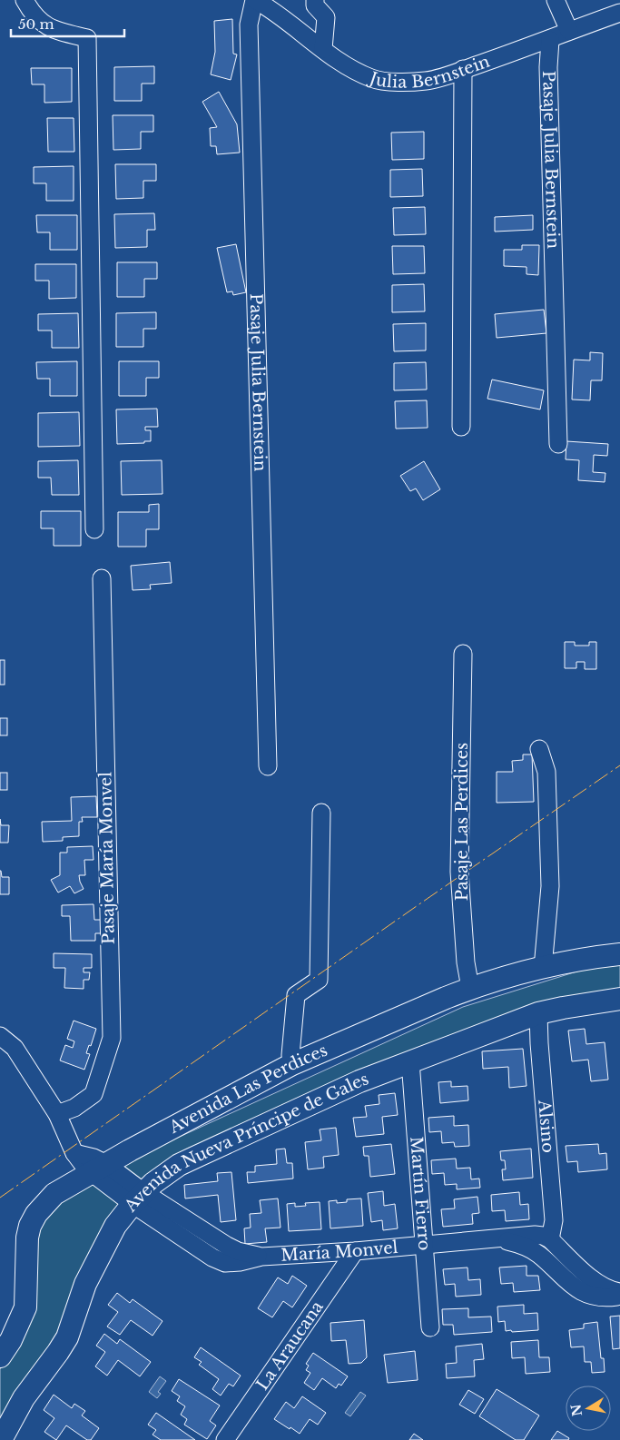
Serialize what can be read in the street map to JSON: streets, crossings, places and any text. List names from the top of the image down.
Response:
{
  "streets": {
    "main road": ["Avenida Las Perdices", "Avenida Nueva Príncipe de Gales"],
    "street": [
      "Julia Bernstein",
      "Pasaje Julia Bernstein",
      "Pasaje Las Perdices",
      "Pasaje María Monvel",
      "Alsino",
      "Martín Fierro",
      "María Monvel",
      "La Araucana"
    ]
  },
  "crossings": [
    ["Julia Bernstein", "Pasaje Julia Bernstein"],
    ["Pasaje Las Perdices", "Avenida Las Perdices"],
    ["Pasaje María Monvel", "María Monvel"],
    ["Avenida Las Perdices", "María Monvel"],
    ["Alsino", "Avenida Nueva Príncipe de Gales"],
    ["Alsino", "María Monvel"],
    ["Avenida Nueva Príncipe de Gales", "Martín Fierro"],
    ["Avenida Nueva Príncipe de Gales", "María Monvel"],
    ["Martín Fierro", "María Monvel"],
    ["María Monvel", "La Araucana"]
  ],
  "scale_bar": "50 m",
  "north": "left"
}
